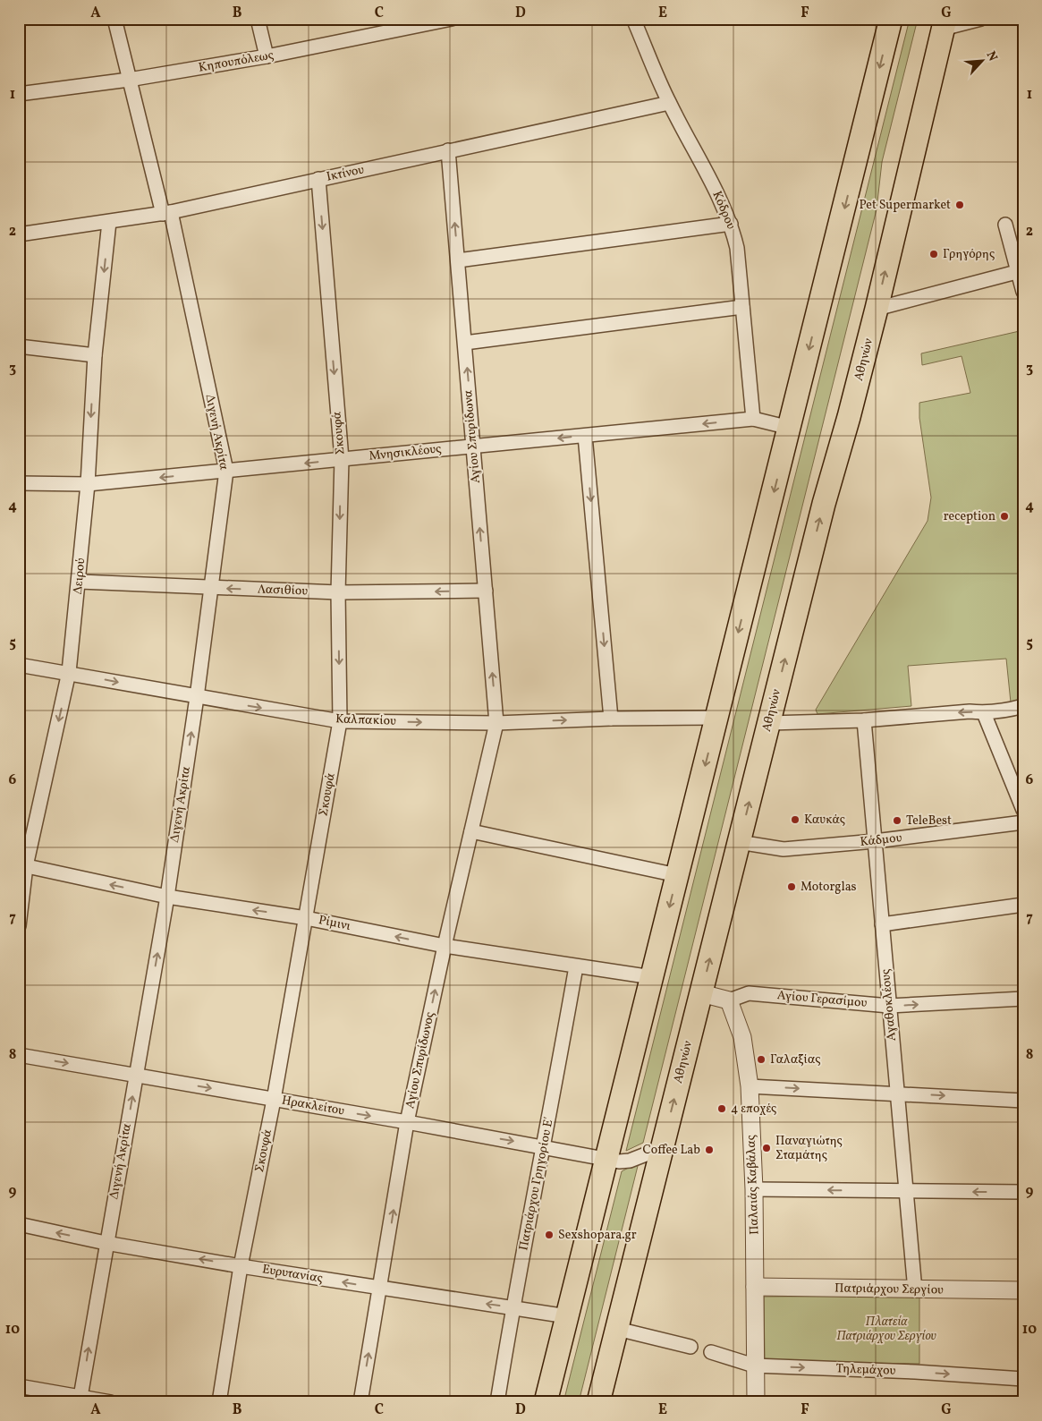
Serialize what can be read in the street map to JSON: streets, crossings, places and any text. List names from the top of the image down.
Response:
{
  "streets": {
    "highway": ["Αθηνών"],
    "street": [
      "Κηπουπόλεως",
      "Ικτίνου",
      "Κόδρου",
      "Διγενή Ακρίτα",
      "Σκουφά",
      "Αγίου Σπυρίδωνα",
      "Μνησικλέους",
      "Δειρού",
      "Λασιθίου",
      "Καλπακίου",
      "Κάδμου",
      "Ρίμινι",
      "Αγίου Γερασίμου",
      "Αγαθοκλέους",
      "Αγίου Σπυρίδωνος",
      "Ηρακλείτου",
      "Πατριάρχου Γρηγορίου Ε'",
      "Παλαιάς Καβάλας",
      "Ευρυτανίας",
      "Πατριάρχου Σεργίου",
      "Τηλεμάχου"
    ]
  },
  "crossings": [
    ["Κηπουπόλεως", "Διγενή Ακρίτα"],
    ["Ικτίνου", "Κόδρου"],
    ["Ικτίνου", "Διγενή Ακρίτα"],
    ["Ικτίνου", "Σκουφά"],
    ["Ικτίνου", "Αγίου Σπυρίδωνα"],
    ["Ικτίνου", "Δειρού"],
    ["Κόδρου", "Μνησικλέους"],
    ["Αθηνών", "Κάδμου"],
    ["Αθηνών", "Ηρακλείτου"],
    ["Διγενή Ακρίτα", "Μνησικλέους"],
    ["Διγενή Ακρίτα", "Λασιθίου"],
    ["Διγενή Ακρίτα", "Καλπακίου"],
    ["Διγενή Ακρίτα", "Ρίμινι"],
    ["Διγενή Ακρίτα", "Ηρακλείτου"],
    ["Διγενή Ακρίτα", "Ευρυτανίας"],
    ["Σκουφά", "Μνησικλέους"],
    ["Σκουφά", "Λασιθίου"],
    ["Σκουφά", "Καλπακίου"],
    ["Σκουφά", "Ρίμινι"],
    ["Σκουφά", "Ηρακλείτου"],
    ["Σκουφά", "Ευρυτανίας"],
    ["Αγίου Σπυρίδωνα", "Μνησικλέους"],
    ["Αγίου Σπυρίδωνα", "Λασιθίου"],
    ["Αγίου Σπυρίδωνα", "Καλπακίου"],
    ["Αγίου Σπυρίδωνα", "Αγίου Σπυρίδωνος"],
    ["Μνησικλέους", "Δειρού"],
    ["Δειρού", "Λασιθίου"],
    ["Δειρού", "Καλπακίου"],
    ["Δειρού", "Ρίμινι"],
    ["Καλπακίου", "Αγίου Σπυρίδωνος"],
    ["Κάδμου", "Αγαθοκλέους"],
    ["Ρίμινι", "Αγίου Σπυρίδωνος"],
    ["Ρίμινι", "Πατριάρχου Γρηγορίου Ε'"],
    ["Αγίου Γερασίμου", "Αγαθοκλέους"],
    ["Αγίου Γερασίμου", "Παλαιάς Καβάλας"],
    ["Αγαθοκλέους", "Πατριάρχου Σεργίου"],
    ["Αγίου Σπυρίδωνος", "Ηρακλείτου"],
    ["Αγίου Σπυρίδωνος", "Ευρυτανίας"],
    ["Ηρακλείτου", "Πατριάρχου Γρηγορίου Ε'"],
    ["Πατριάρχου Γρηγορίου Ε'", "Ευρυτανίας"],
    ["Παλαιάς Καβάλας", "Πατριάρχου Σεργίου"],
    ["Παλαιάς Καβάλας", "Τηλεμάχου"]
  ],
  "one_way": [
    "Διγενή Ακρίτα",
    "Σκουφά",
    "Δειρού",
    "Λασιθίου",
    "Καλπακίου",
    "Ρίμινι",
    "Αγίου Σπυρίδωνος",
    "Ηρακλείτου",
    "Ευρυτανίας",
    "Τηλεμάχου"
  ],
  "parks": ["Πλατεία Πατριάρχου Σεργίου"],
  "places": [
    "Pet Supermarket",
    "Γρηγόρης",
    "reception",
    "Καυκάς",
    "TeleBest",
    "Motorglas",
    "Γαλαξίας",
    "4 εποχές",
    "Παναγιώτης Σταμάτης",
    "Coffee Lab",
    "Sexshopara.gr"
  ],
  "north": "top right",
  "grid": {
    "columns": [
      "A",
      "B",
      "C",
      "D",
      "E",
      "F",
      "G"
    ],
    "rows": [
      "1",
      "2",
      "3",
      "4",
      "5",
      "6",
      "7",
      "8",
      "9",
      "10"
    ]
  }
}
